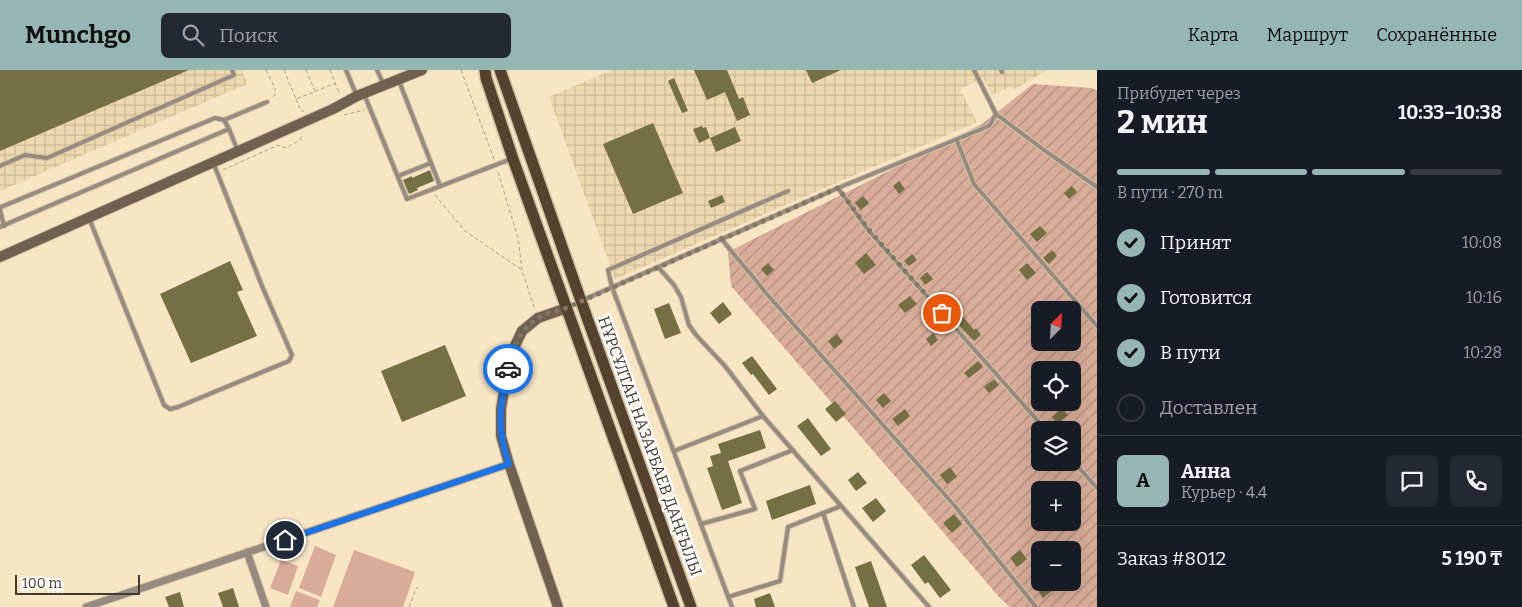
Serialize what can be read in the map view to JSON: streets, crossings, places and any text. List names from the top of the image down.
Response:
{
  "streets": {
    "main road": ["НҰРСҰЛТАН НАЗАРБАЕВ ДАҢҒЫЛЫ"]
  },
  "scale_bar": "100 m",
  "north": "top right",
  "page": {
    "header": "Munchgo",
    "search": "Поиск",
    "nav": ["Карта", "Маршрут", "Сохранённые"],
    "heading": ["2 мин", "Прибудет через", "10:33–10:38"],
    "panel": [
      "Анна",
      "Курьер · 4.4",
      "Заказ #8012",
      "5 190 ₸"
    ],
    "bar": "В пути · 270 m",
    "list": [
      ["Принят", "10:08"],
      ["Готовится", "10:16"],
      ["В пути", "10:28"],
      "Доставлен"
    ],
    "map_buttons": ["+", "−"],
    "round": "А",
    "scale": "100 m"
  }
}
